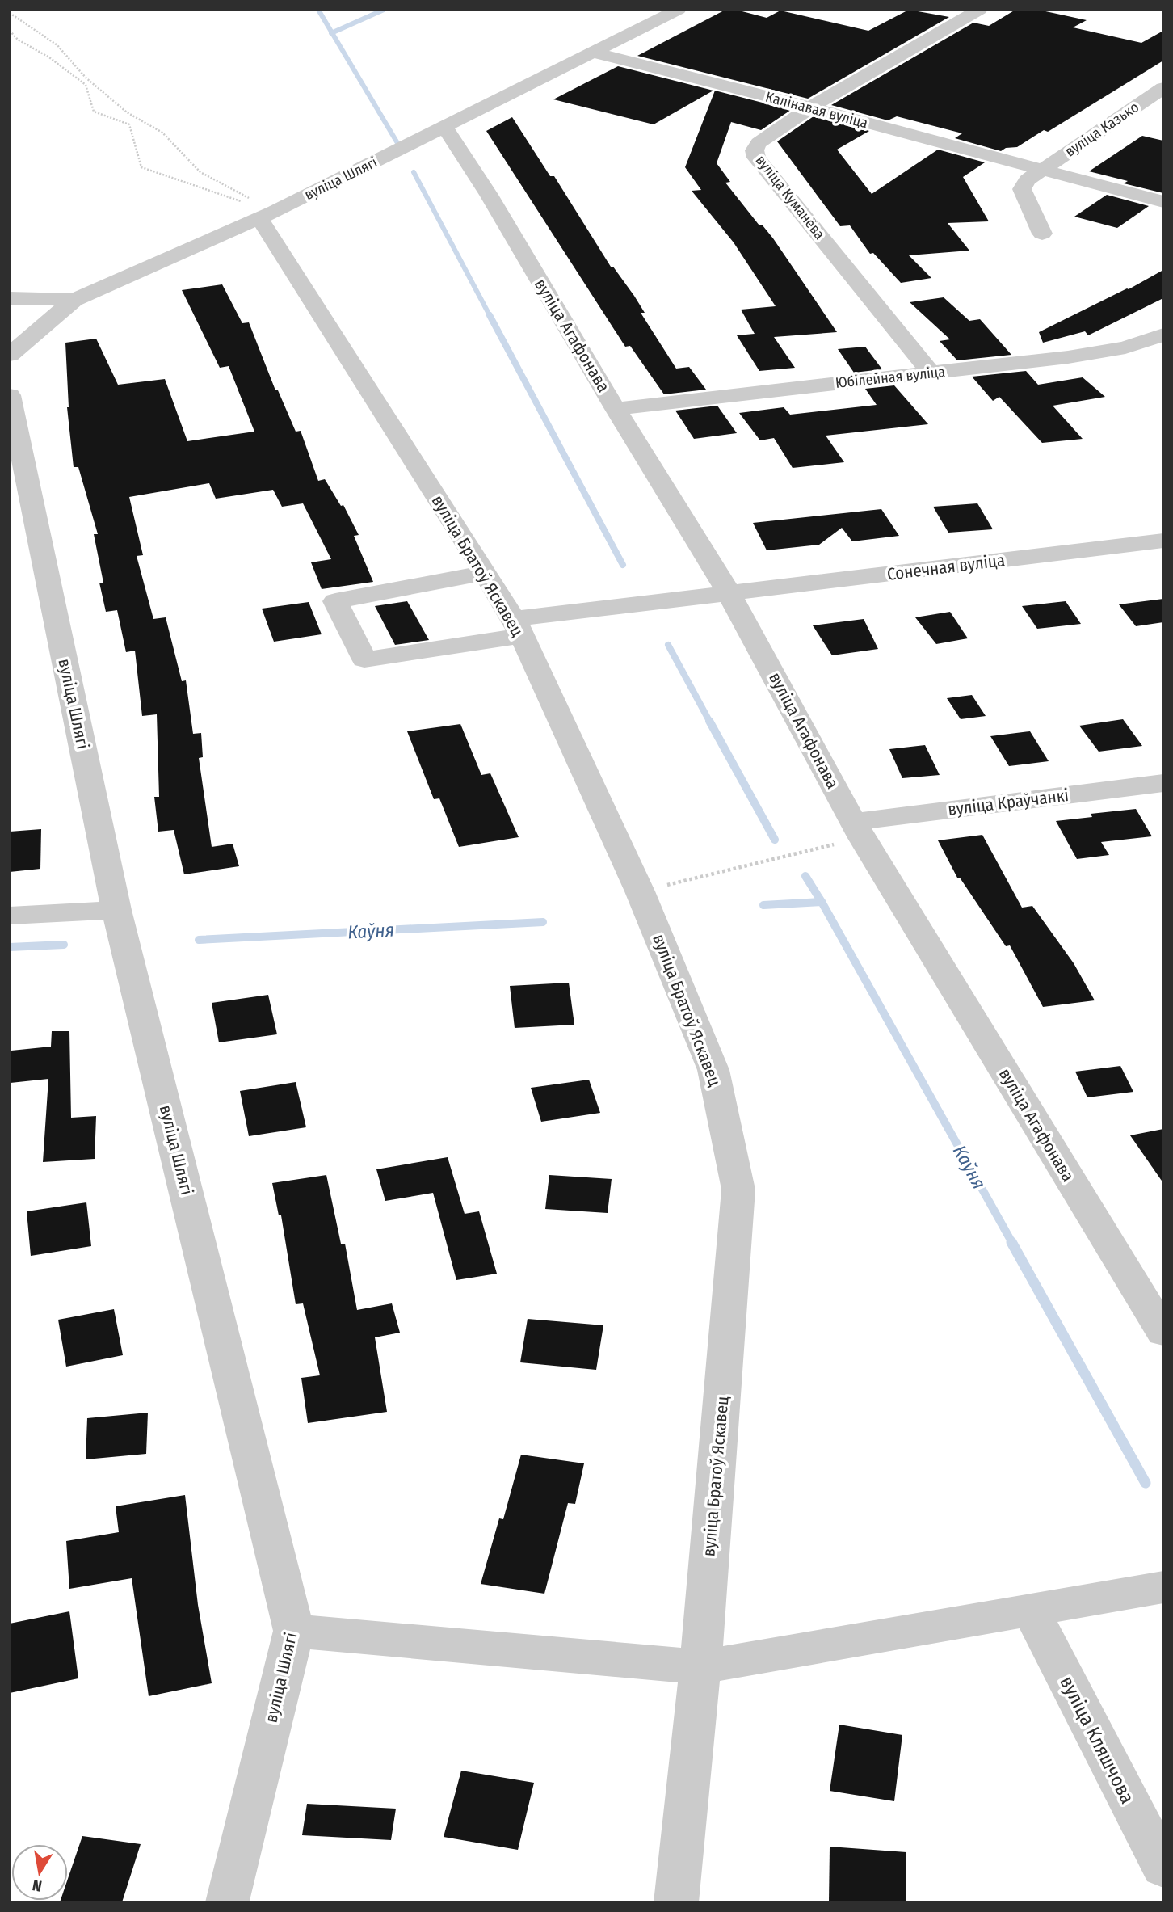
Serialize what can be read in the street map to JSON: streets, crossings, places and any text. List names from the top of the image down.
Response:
{
  "streets": {
    "street": [
      "Калінавая вуліца",
      "вуліца Казько",
      "вуліца Шлягі",
      "вуліца Куманёва",
      "вуліца Агафонава",
      "Юбілейная вуліца",
      "вуліца Братоў Яскавец",
      "Сонечная вуліца",
      "вуліца Краўчанкі",
      "вуліца Кляшчова"
    ]
  },
  "crossings": [
    ["Калінавая вуліца", "вуліца Казько"],
    ["Калінавая вуліца", "вуліца Шлягі"],
    ["Калінавая вуліца", "вуліца Куманёва"],
    ["вуліца Шлягі", "вуліца Агафонава"],
    ["вуліца Шлягі", "вуліца Братоў Яскавец"],
    ["вуліца Куманёва", "Юбілейная вуліца"],
    ["вуліца Агафонава", "Юбілейная вуліца"],
    ["вуліца Агафонава", "Сонечная вуліца"],
    ["вуліца Агафонава", "вуліца Краўчанкі"],
    ["вуліца Братоў Яскавец", "Сонечная вуліца"]
  ],
  "water": ["Каўня"],
  "north": "bottom"
}
